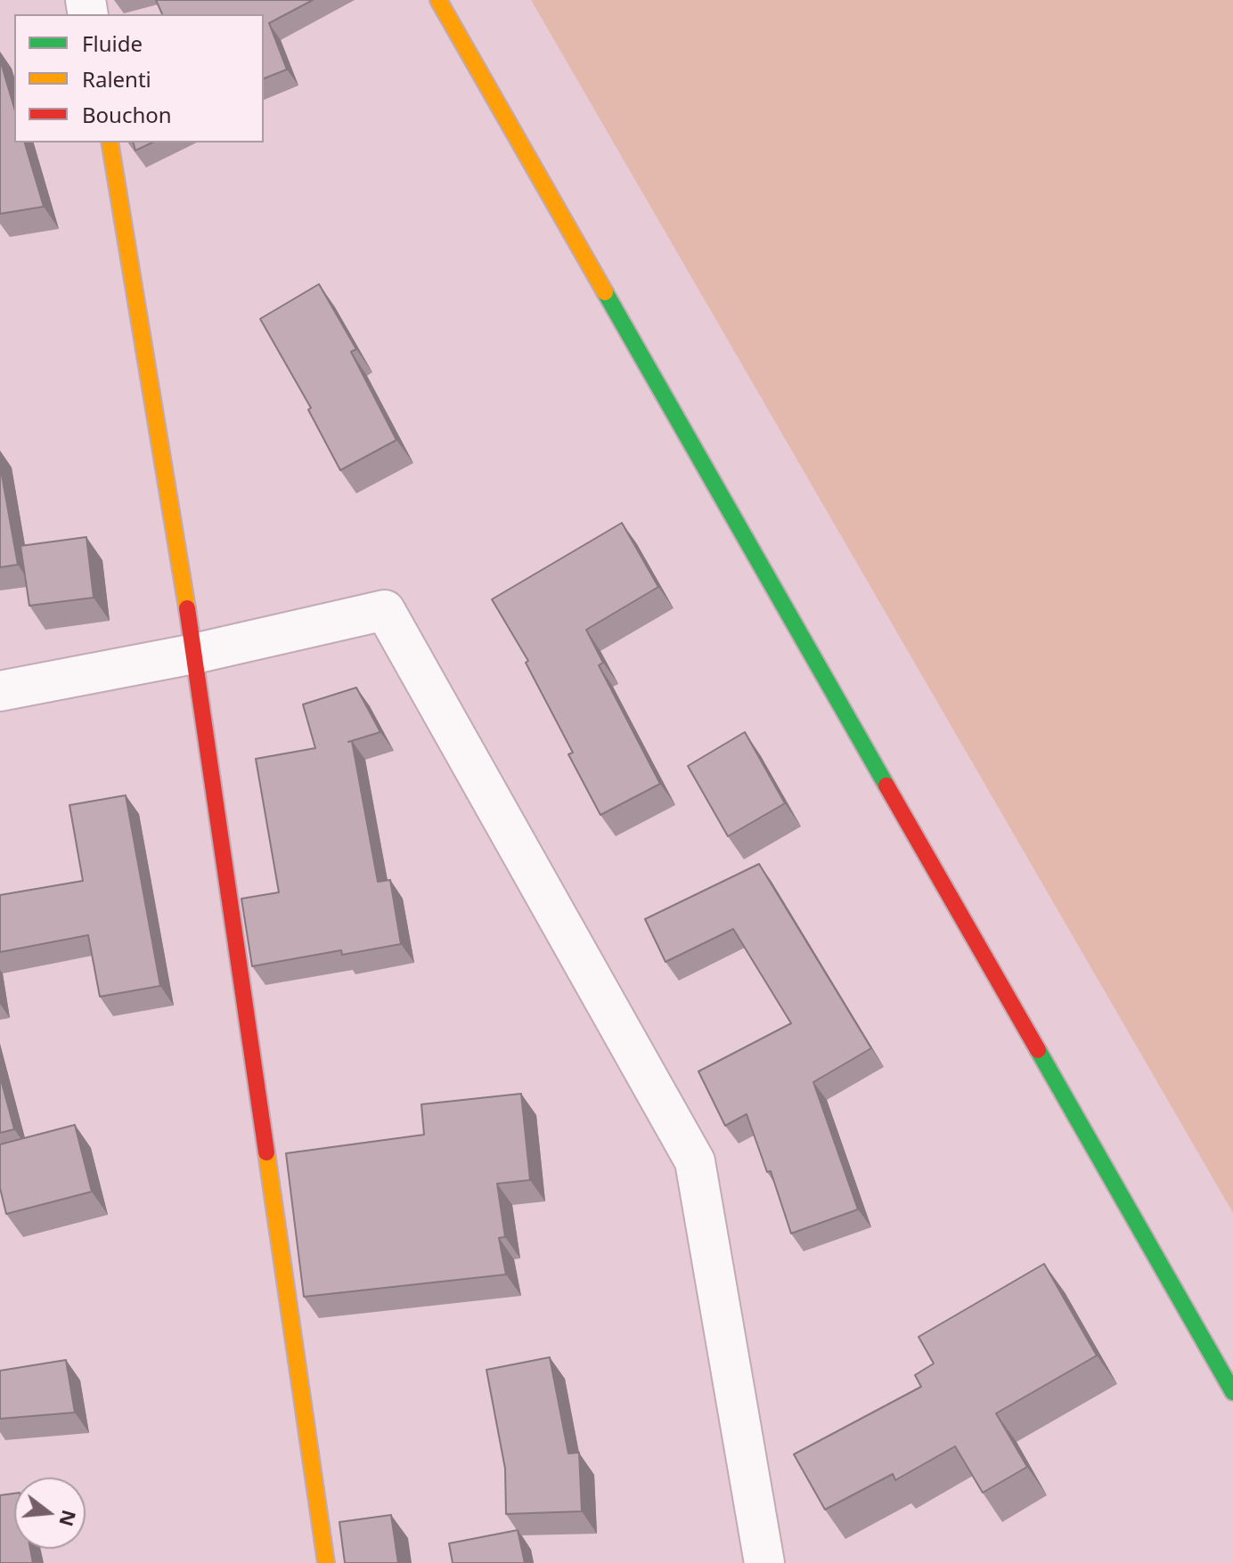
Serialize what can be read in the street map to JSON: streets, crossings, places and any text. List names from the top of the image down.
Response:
{
  "legend": ["Fluide", "Ralenti", "Bouchon"],
  "north": "right"
}
